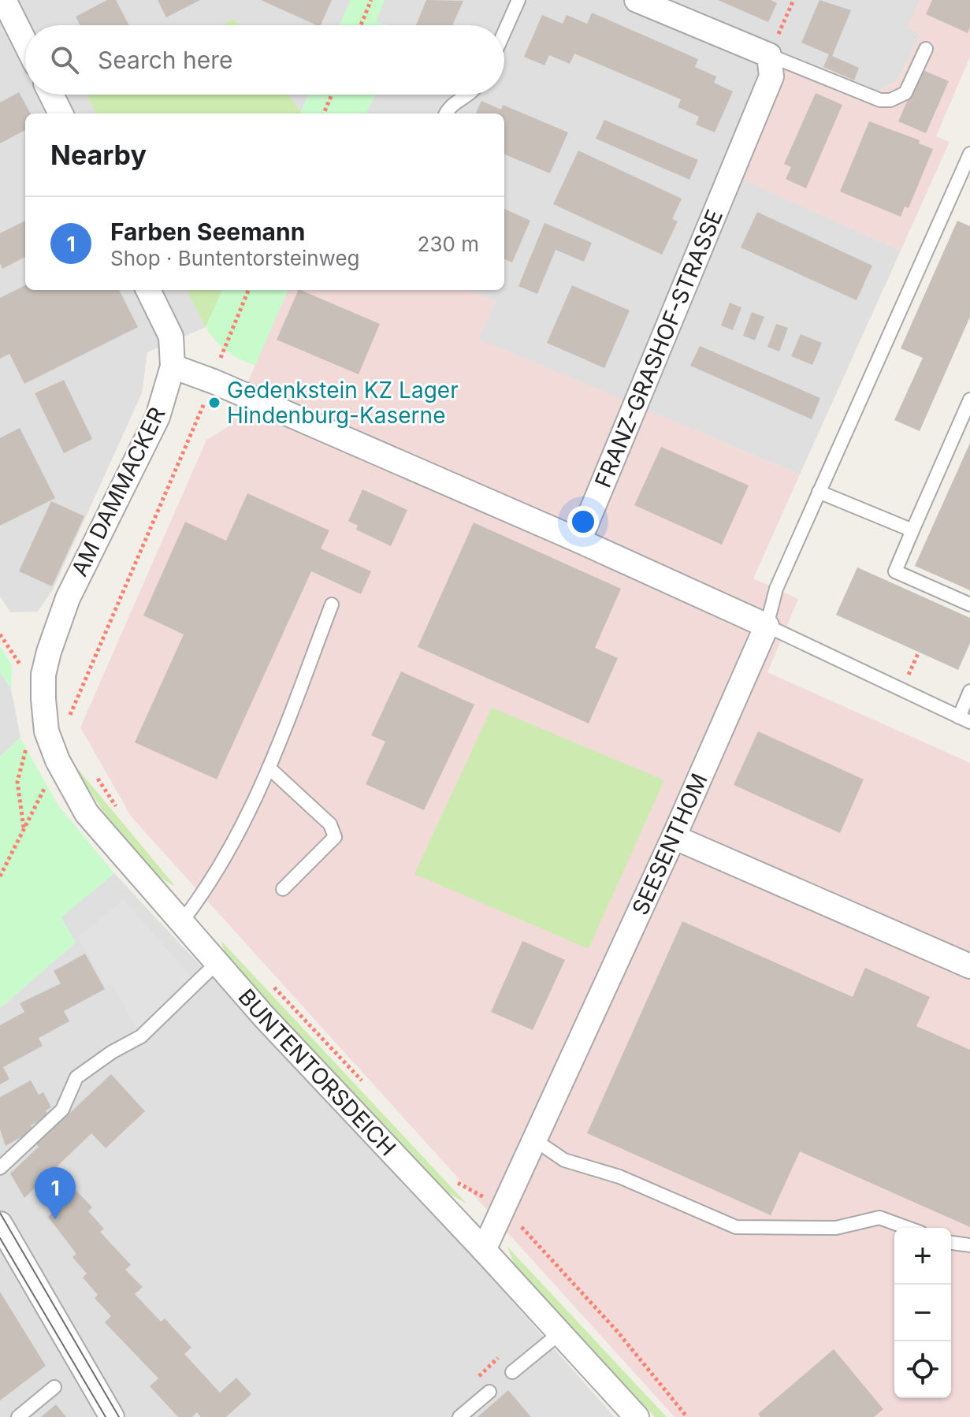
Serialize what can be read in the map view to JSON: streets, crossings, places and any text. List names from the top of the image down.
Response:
{
  "streets": {
    "street": [
      "FRANZ-GRASHOF-STRASSE",
      "AM DAMMACKER",
      "SEESENTHOM",
      "BUNTENTORSDEICH"
    ]
  },
  "crossings": [
    ["AM DAMMACKER", "BUNTENTORSDEICH"],
    ["SEESENTHOM", "BUNTENTORSDEICH"]
  ],
  "places": ["Gedenkstein KZ Lager Hindenburg-Kaserne"],
  "page": {
    "search": "Search here",
    "heading": "Nearby",
    "list": [
      {
        "mark": "1",
        "name": "Farben Seemann",
        "note": "Shop · Buntentorsteinweg",
        "value": "230 m"
      }
    ],
    "pins": "1",
    "map_buttons": ["+", "−"]
  }
}
